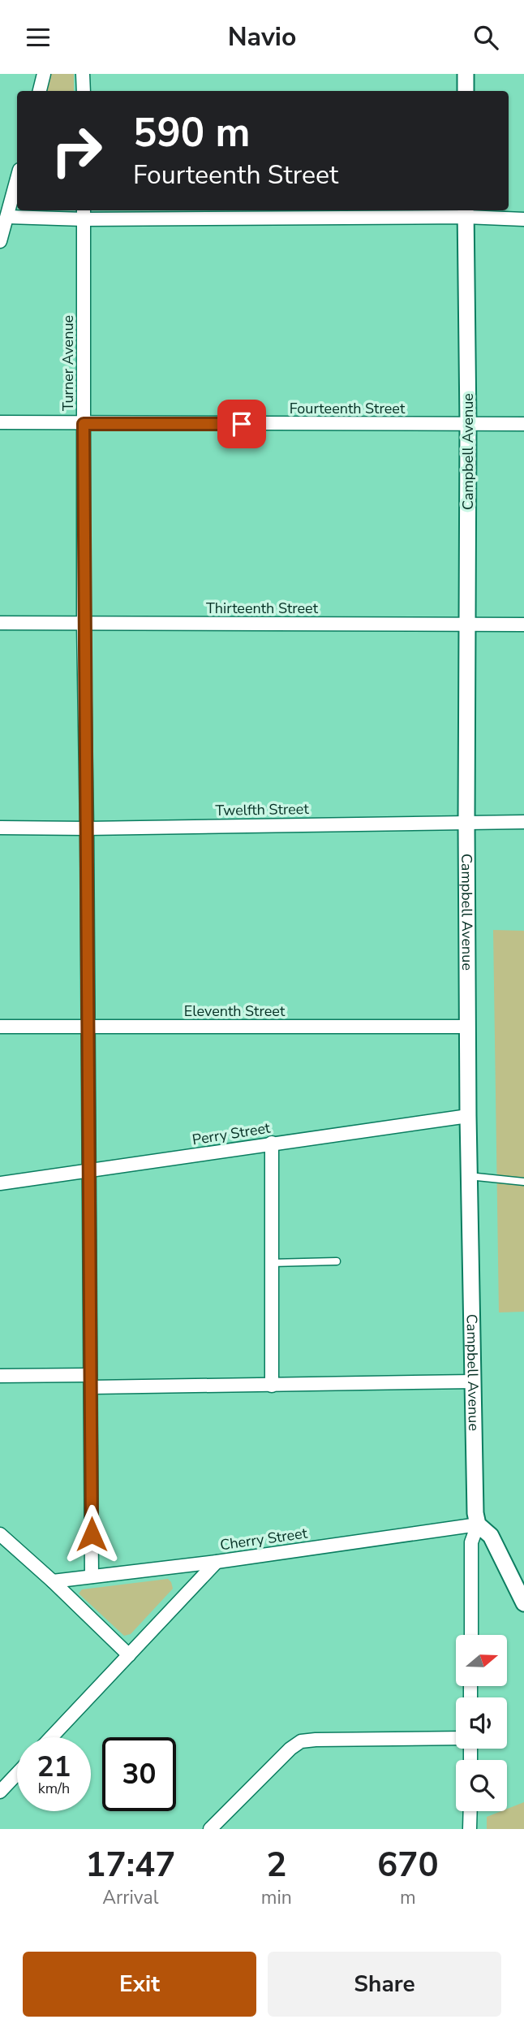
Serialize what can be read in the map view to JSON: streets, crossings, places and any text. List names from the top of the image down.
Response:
{
  "streets": {
    "street": [
      "Turner Avenue",
      "Fourteenth Street",
      "Campbell Avenue",
      "Thirteenth Street",
      "Twelfth Street",
      "Eleventh Street",
      "Perry Street",
      "Cherry Street"
    ]
  },
  "crossings": [
    ["Turner Avenue", "Fourteenth Street"],
    ["Turner Avenue", "Thirteenth Street"],
    ["Turner Avenue", "Twelfth Street"],
    ["Turner Avenue", "Eleventh Street"],
    ["Turner Avenue", "Perry Street"],
    ["Turner Avenue", "Cherry Street"],
    ["Fourteenth Street", "Campbell Avenue"],
    ["Campbell Avenue", "Thirteenth Street"],
    ["Campbell Avenue", "Twelfth Street"],
    ["Campbell Avenue", "Eleventh Street"],
    ["Campbell Avenue", "Perry Street"],
    ["Campbell Avenue", "Cherry Street"]
  ],
  "north": "right",
  "page": {
    "header": "Navio",
    "turn": ["590 m", "Fourteenth Street"],
    "speed": "21 km/h",
    "limit": "30",
    "eta": [
      "17:47",
      "Arrival",
      "2",
      "min",
      "670",
      "m"
    ],
    "buttons": ["Exit", "Share"]
  }
}
